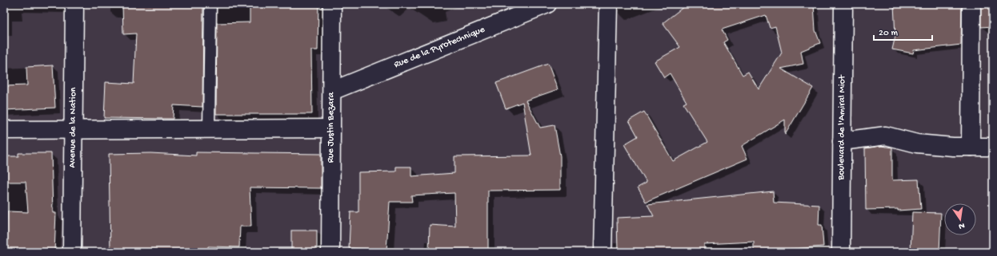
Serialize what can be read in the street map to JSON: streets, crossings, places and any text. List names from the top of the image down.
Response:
{
  "streets": {
    "street": [
      "Rue de la Pyrotechnique",
      "Avenue de la Nation",
      "Rue Justin Bezara",
      "Boulevard de l'Amiral Miot"
    ]
  },
  "crossings": [
    ["Rue de la Pyrotechnique", "Rue Justin Bezara"]
  ],
  "scale_bar": "20 m",
  "north": "bottom"
}
